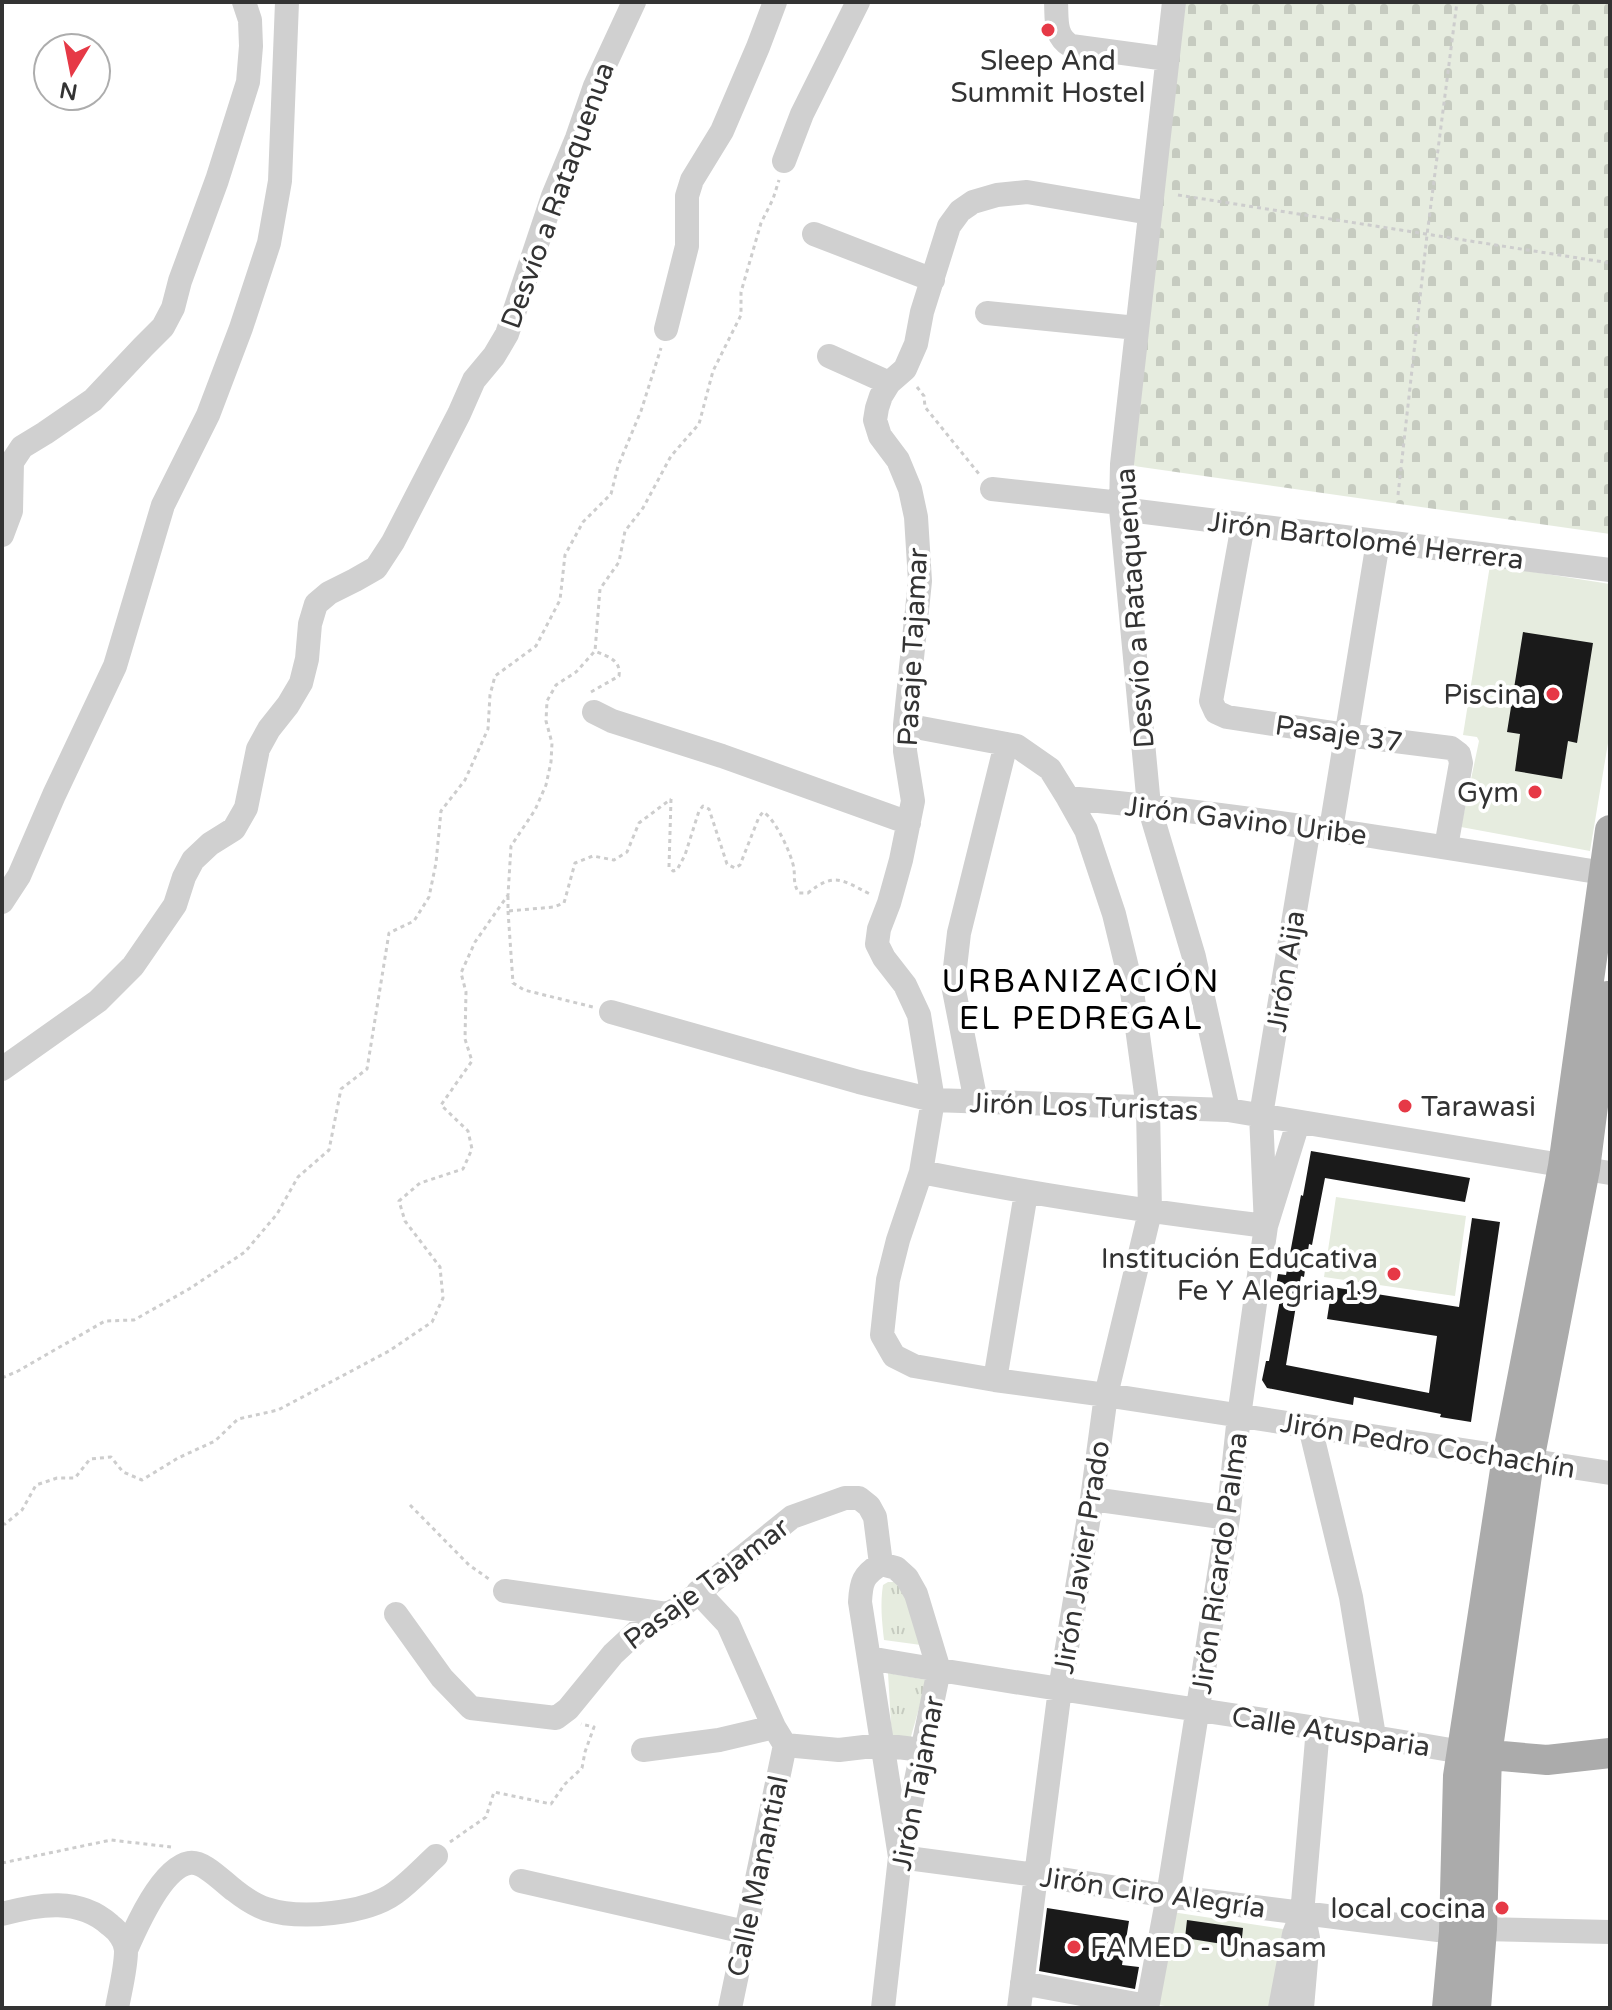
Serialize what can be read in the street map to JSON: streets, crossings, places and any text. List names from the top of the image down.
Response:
{
  "streets": {
    "street": [
      "Desvío a Rataquenua",
      "Jirón Bartolomé Herrera",
      "Pasaje Tajamar",
      "Pasaje 37",
      "Jirón Gavino Uribe",
      "Jirón Aija",
      "Jirón Los Turistas",
      "Jirón Pedro Cochachín",
      "Jirón Javier Prado",
      "Jirón Ricardo Palma",
      "Calle Atusparia",
      "Jirón Tajamar",
      "Calle Manantial",
      "Jirón Ciro Alegría"
    ]
  },
  "crossings": [
    ["Desvío a Rataquenua", "Jirón Bartolomé Herrera"],
    ["Desvío a Rataquenua", "Pasaje Tajamar"],
    ["Desvío a Rataquenua", "Jirón Gavino Uribe"],
    ["Desvío a Rataquenua", "Jirón Los Turistas"],
    ["Jirón Bartolomé Herrera", "Pasaje 37"],
    ["Jirón Bartolomé Herrera", "Jirón Aija"],
    ["Pasaje Tajamar", "Jirón Los Turistas"],
    ["Pasaje Tajamar", "Jirón Pedro Cochachín"],
    ["Pasaje Tajamar", "Jirón Tajamar"],
    ["Pasaje 37", "Jirón Gavino Uribe"],
    ["Pasaje 37", "Jirón Aija"],
    ["Jirón Gavino Uribe", "Jirón Aija"],
    ["Jirón Gavino Uribe", "Jirón Javier Prado"],
    ["Jirón Aija", "Jirón Los Turistas"],
    ["Jirón Aija", "Jirón Ricardo Palma"],
    ["Jirón Los Turistas", "Jirón Javier Prado"],
    ["Jirón Los Turistas", "Jirón Ricardo Palma"],
    ["Jirón Pedro Cochachín", "Jirón Javier Prado"],
    ["Jirón Pedro Cochachín", "Jirón Ricardo Palma"],
    ["Jirón Javier Prado", "Calle Atusparia"],
    ["Jirón Javier Prado", "Jirón Ciro Alegría"],
    ["Jirón Ricardo Palma", "Calle Atusparia"],
    ["Jirón Ricardo Palma", "Jirón Ciro Alegría"],
    ["Calle Atusparia", "Jirón Tajamar"],
    ["Jirón Tajamar", "Jirón Ciro Alegría"]
  ],
  "districts": ["URBANIZACIÓN EL PEDREGAL"],
  "places": [
    "Sleep And Summit Hostel",
    "Piscina",
    "Gym",
    "Tarawasi",
    "Institución Educativa Fe Y Alegria 19",
    "local cocina",
    "FAMED - Unasam"
  ],
  "north": "bottom"
}
